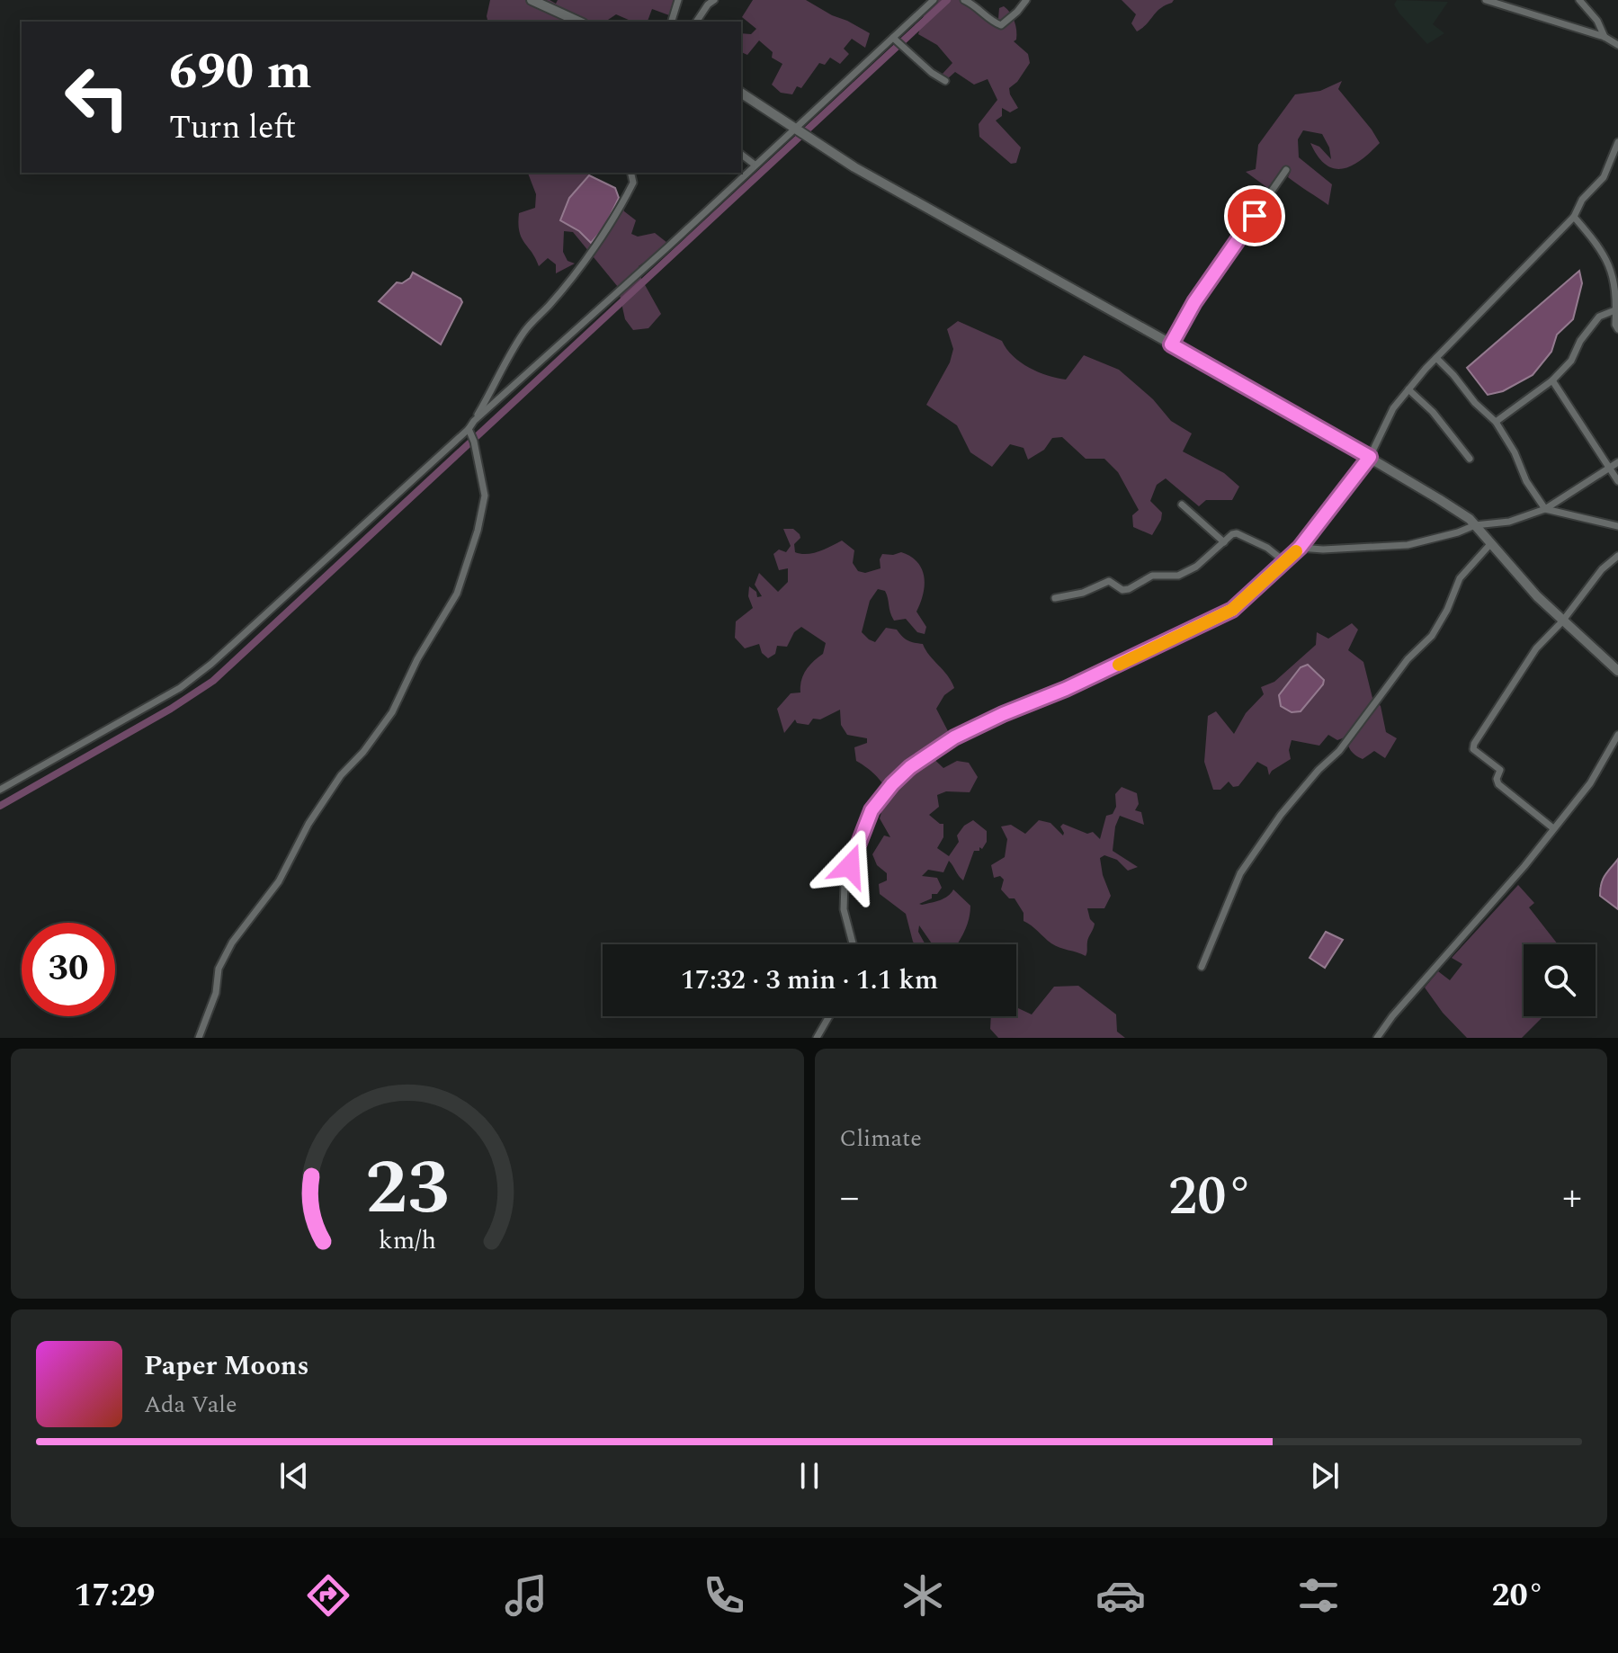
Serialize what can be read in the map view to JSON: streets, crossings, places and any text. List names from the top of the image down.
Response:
{
  "page": {
    "turn": ["690 m", "Turn left"],
    "limit": "30",
    "trip": "17:32 · 3 min · 1.1 km",
    "tile": "Climate",
    "heat": ["−", "20°", "+"],
    "song": ["Paper Moons", "Ada Vale"],
    "tabs": ["17:29", "20°"],
    "gauge": ["23", "km/h"]
  }
}
